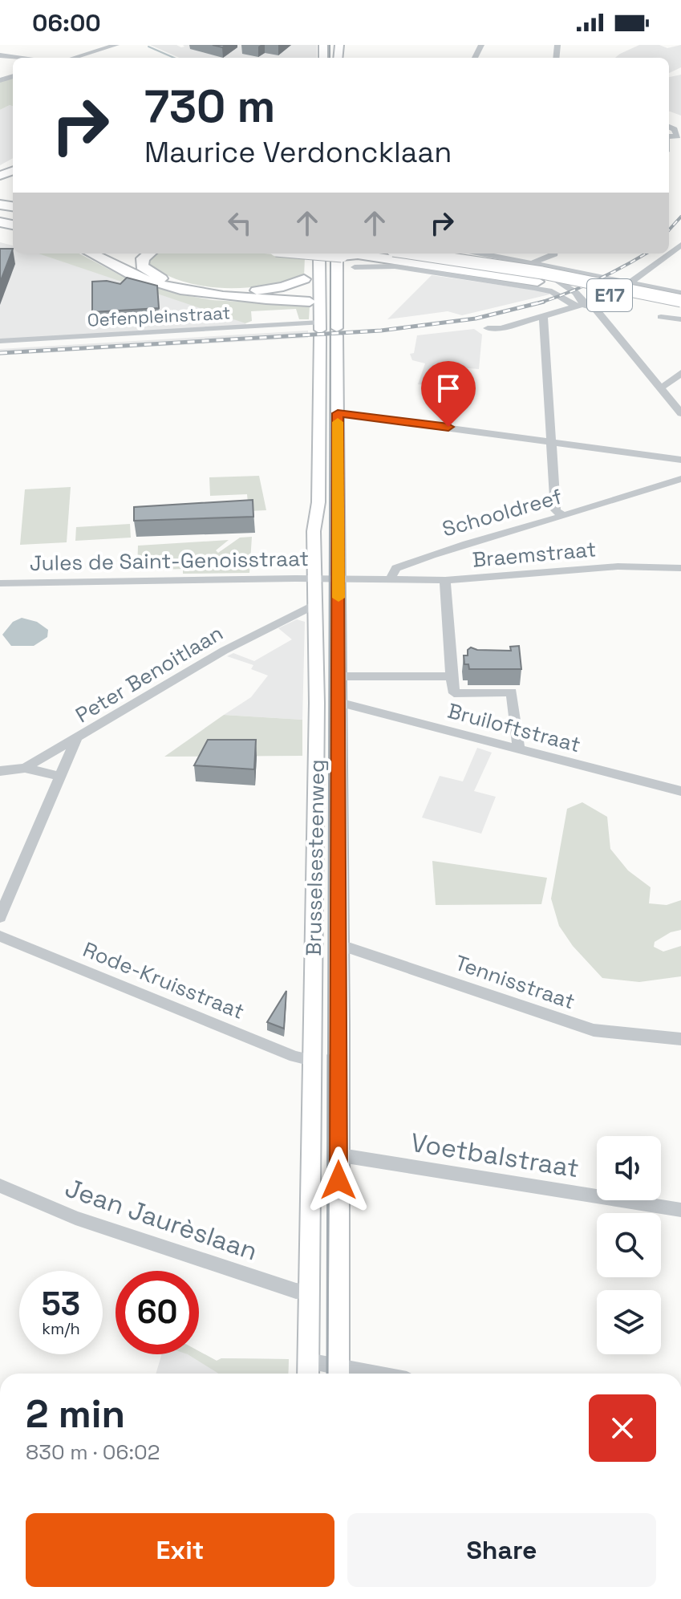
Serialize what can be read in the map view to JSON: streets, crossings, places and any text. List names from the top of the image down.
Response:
{
  "streets": {
    "highway": ["E17"],
    "main road": ["Brusselsesteenweg"],
    "street": [
      "Oefenpleinstraat",
      "Schooldreef",
      "Braemstraat",
      "Jules de Saint-Genoisstraat",
      "Peter Benoitlaan",
      "Bruiloftstraat",
      "Rode-Kruisstraat",
      "Tennisstraat",
      "Voetbalstraat",
      "Jean Jaurèslaan"
    ]
  },
  "crossings": [
    ["E17", "Brusselsesteenweg"],
    ["Oefenpleinstraat", "Brusselsesteenweg"],
    ["Schooldreef", "Braemstraat"],
    ["Jules de Saint-Genoisstraat", "Brusselsesteenweg"],
    ["Peter Benoitlaan", "Brusselsesteenweg"],
    ["Bruiloftstraat", "Brusselsesteenweg"],
    ["Brusselsesteenweg", "Rode-Kruisstraat"],
    ["Brusselsesteenweg", "Tennisstraat"],
    ["Brusselsesteenweg", "Voetbalstraat"],
    ["Brusselsesteenweg", "Jean Jaurèslaan"]
  ],
  "page": {
    "status": "06:00",
    "turn": ["730 m", "Maurice Verdoncklaan"],
    "speed": "53 km/h",
    "limit": "60",
    "heading": ["2 min", "830 m · 06:02"],
    "buttons": ["Exit", "Share"]
  }
}
